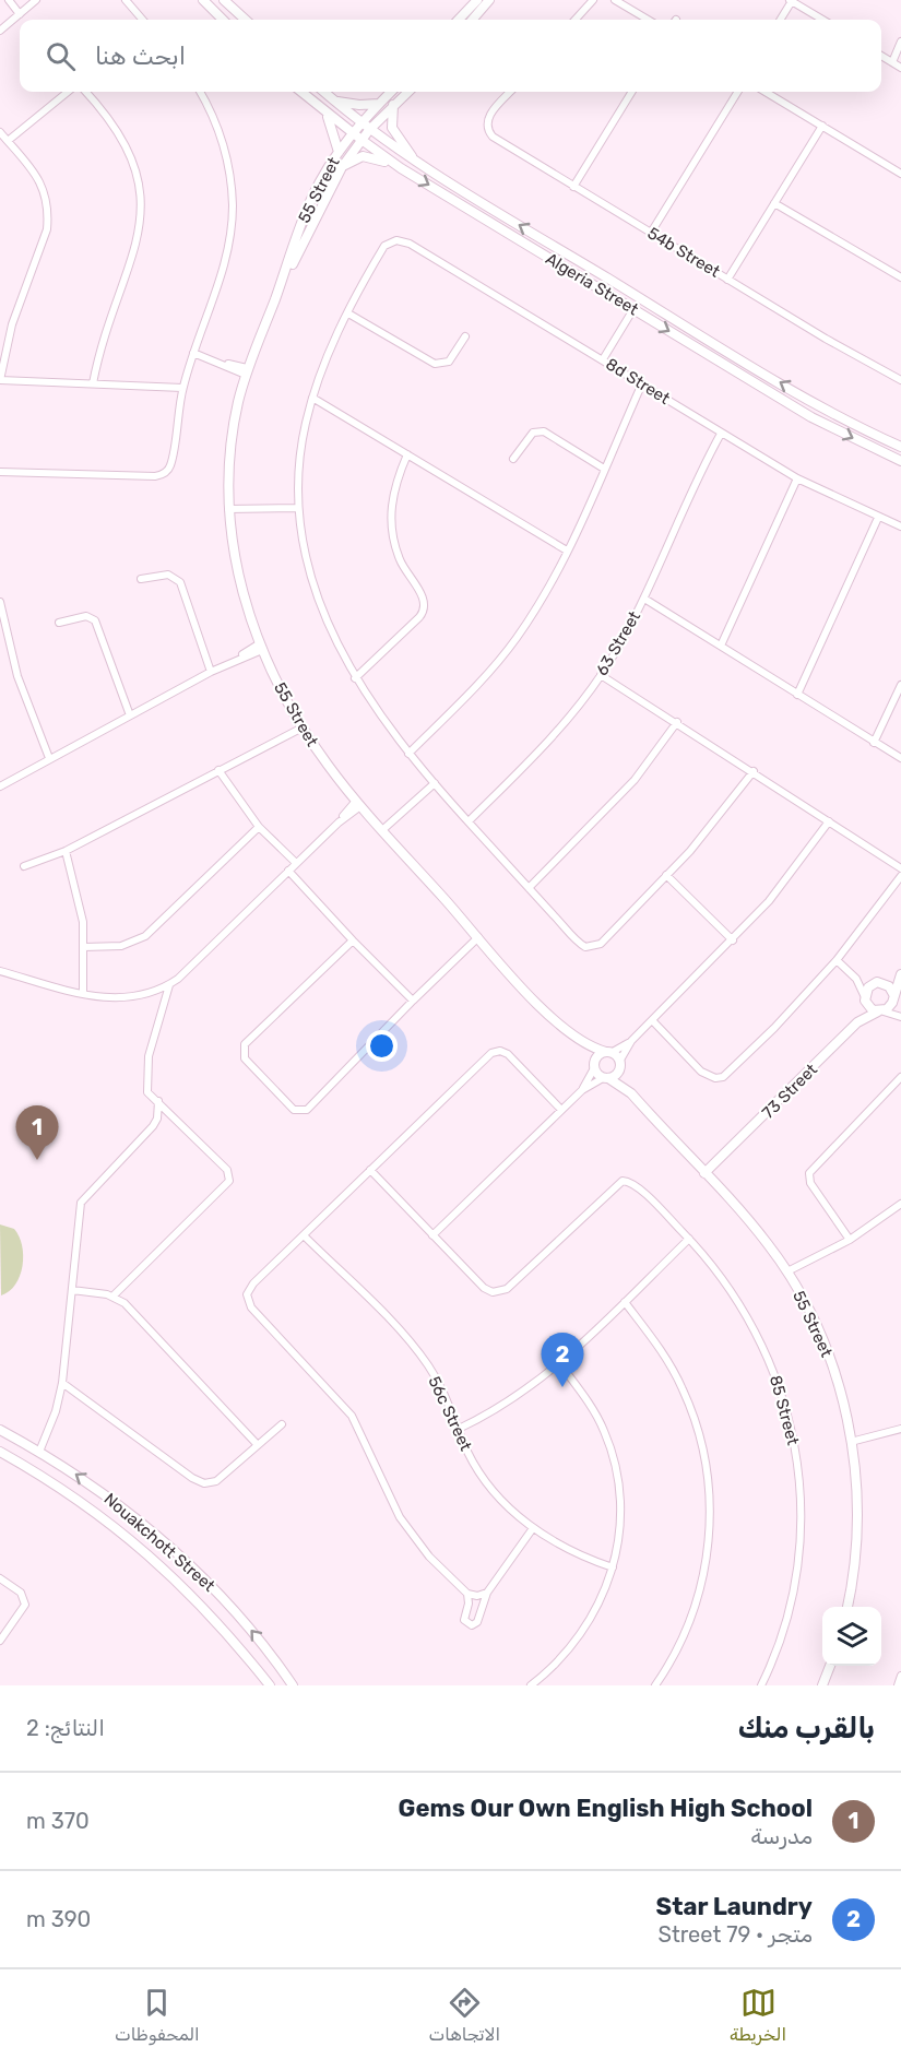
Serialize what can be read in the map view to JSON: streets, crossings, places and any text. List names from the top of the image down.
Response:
{
  "streets": {
    "street": [
      "55 Street",
      "54b Street",
      "Algeria Street",
      "8d Street",
      "63 Street",
      "73 Street",
      "85 Street",
      "56c Street",
      "Nouakchott Street"
    ]
  },
  "crossings": [
    ["55 Street", "Algeria Street"],
    ["55 Street", "73 Street"],
    ["8d Street", "63 Street"]
  ],
  "page": {
    "search": "ابحث هنا",
    "pins": ["1", "2"],
    "heading": ["بالقرب منك", "النتائج: 2"],
    "list": [
      {
        "mark": "1",
        "name": "Gems Our Own English High School",
        "note": "مدرسة",
        "value": "370 m"
      },
      {
        "mark": "2",
        "name": "Star Laundry",
        "note": "متجر · 79 Street",
        "value": "390 m"
      }
    ],
    "nav": ["الخريطة", "الاتجاهات", "المحفوظات"]
  }
}
